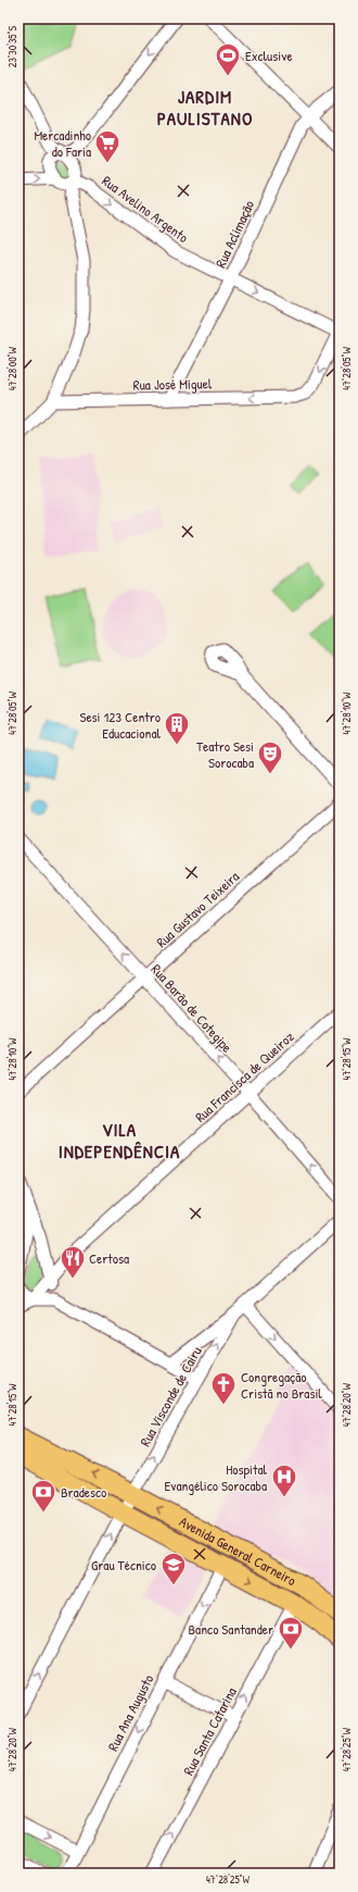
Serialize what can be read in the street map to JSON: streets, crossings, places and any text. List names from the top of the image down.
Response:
{
  "streets": {
    "main road": ["Avenida General Carneiro"],
    "street": [
      "Rua Avelino Argento",
      "Rua Aclimação",
      "Rua José Miguel",
      "Rua Gustavo Teixeira",
      "Rua Barão de Cotegipe",
      "Rua Francisca de Queiroz",
      "Rua Visconde de Cairu",
      "Rua Ana Augusto",
      "Rua Santa Catarina"
    ]
  },
  "crossings": [
    ["Rua Avelino Argento", "Rua Aclimação"],
    ["Rua Avelino Argento", "Rua José Miguel"],
    ["Rua Aclimação", "Rua José Miguel"],
    ["Rua Gustavo Teixeira", "Rua Barão de Cotegipe"],
    ["Rua Barão de Cotegipe", "Rua Francisca de Queiroz"],
    ["Rua Visconde de Cairu", "Avenida General Carneiro"],
    ["Avenida General Carneiro", "Rua Ana Augusto"],
    ["Avenida General Carneiro", "Rua Santa Catarina"]
  ],
  "one_way": [
    "Rua Avelino Argento",
    "Rua José Miguel",
    "Rua Barão de Cotegipe",
    "Rua Ana Augusto",
    "Rua Santa Catarina"
  ],
  "districts": ["JARDIM PAULISTANO", "VILA INDEPENDÊNCIA"],
  "places": {
    "sports": ["Exclusive"],
    "supermarket": ["Mercadinho do Faria"],
    "building": ["Sesi 123 Centro Educacional"],
    "theatre": ["Teatro Sesi Sorocaba"],
    "restaurant": ["Certosa"],
    "church": ["Congregação Cristã no Brasil"],
    "hospital": ["Hospital Evangélico Sorocaba"],
    "bank": ["Bradesco", "Banco Santander"],
    "school or university": ["Grau Técnico"]
  },
  "coordinates": [
    "23°30'35\"S",
    "47°28'05\"W",
    "47°28'00\"W",
    "47°28'10\"W",
    "47°28'15\"W",
    "47°28'20\"W",
    "47°28'25\"W"
  ]
}
